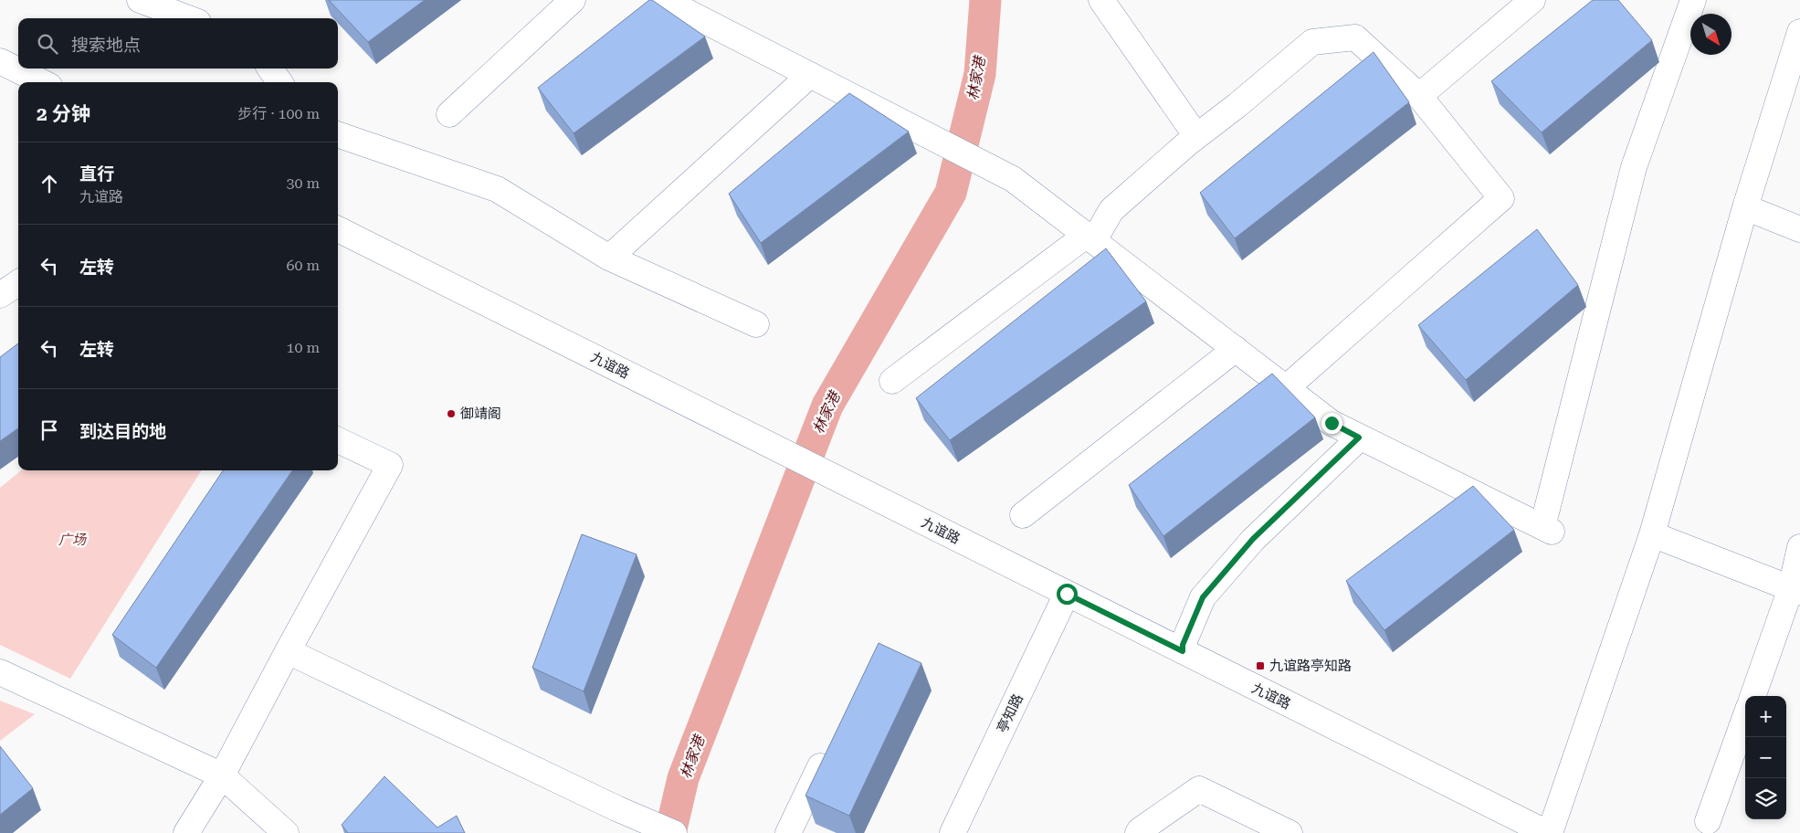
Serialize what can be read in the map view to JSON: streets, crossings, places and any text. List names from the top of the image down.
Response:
{
  "streets": {
    "street": ["九谊路", "亭知路"]
  },
  "crossings": [
    ["九谊路", "亭知路"]
  ],
  "water": ["林家港"],
  "parks": ["广场"],
  "places": {
    "other": ["御靖阁"],
    "transit": ["九谊路亭知路"]
  },
  "north": "bottom right",
  "page": {
    "search": "搜索地点",
    "heading": ["2 分钟", "步行 · 100 m"],
    "list": [
      ["直行", "九谊路", "30 m"],
      ["左转", "60 m"],
      ["左转", "10 m"],
      "到达目的地"
    ],
    "map_buttons": ["+", "−"]
  }
}
